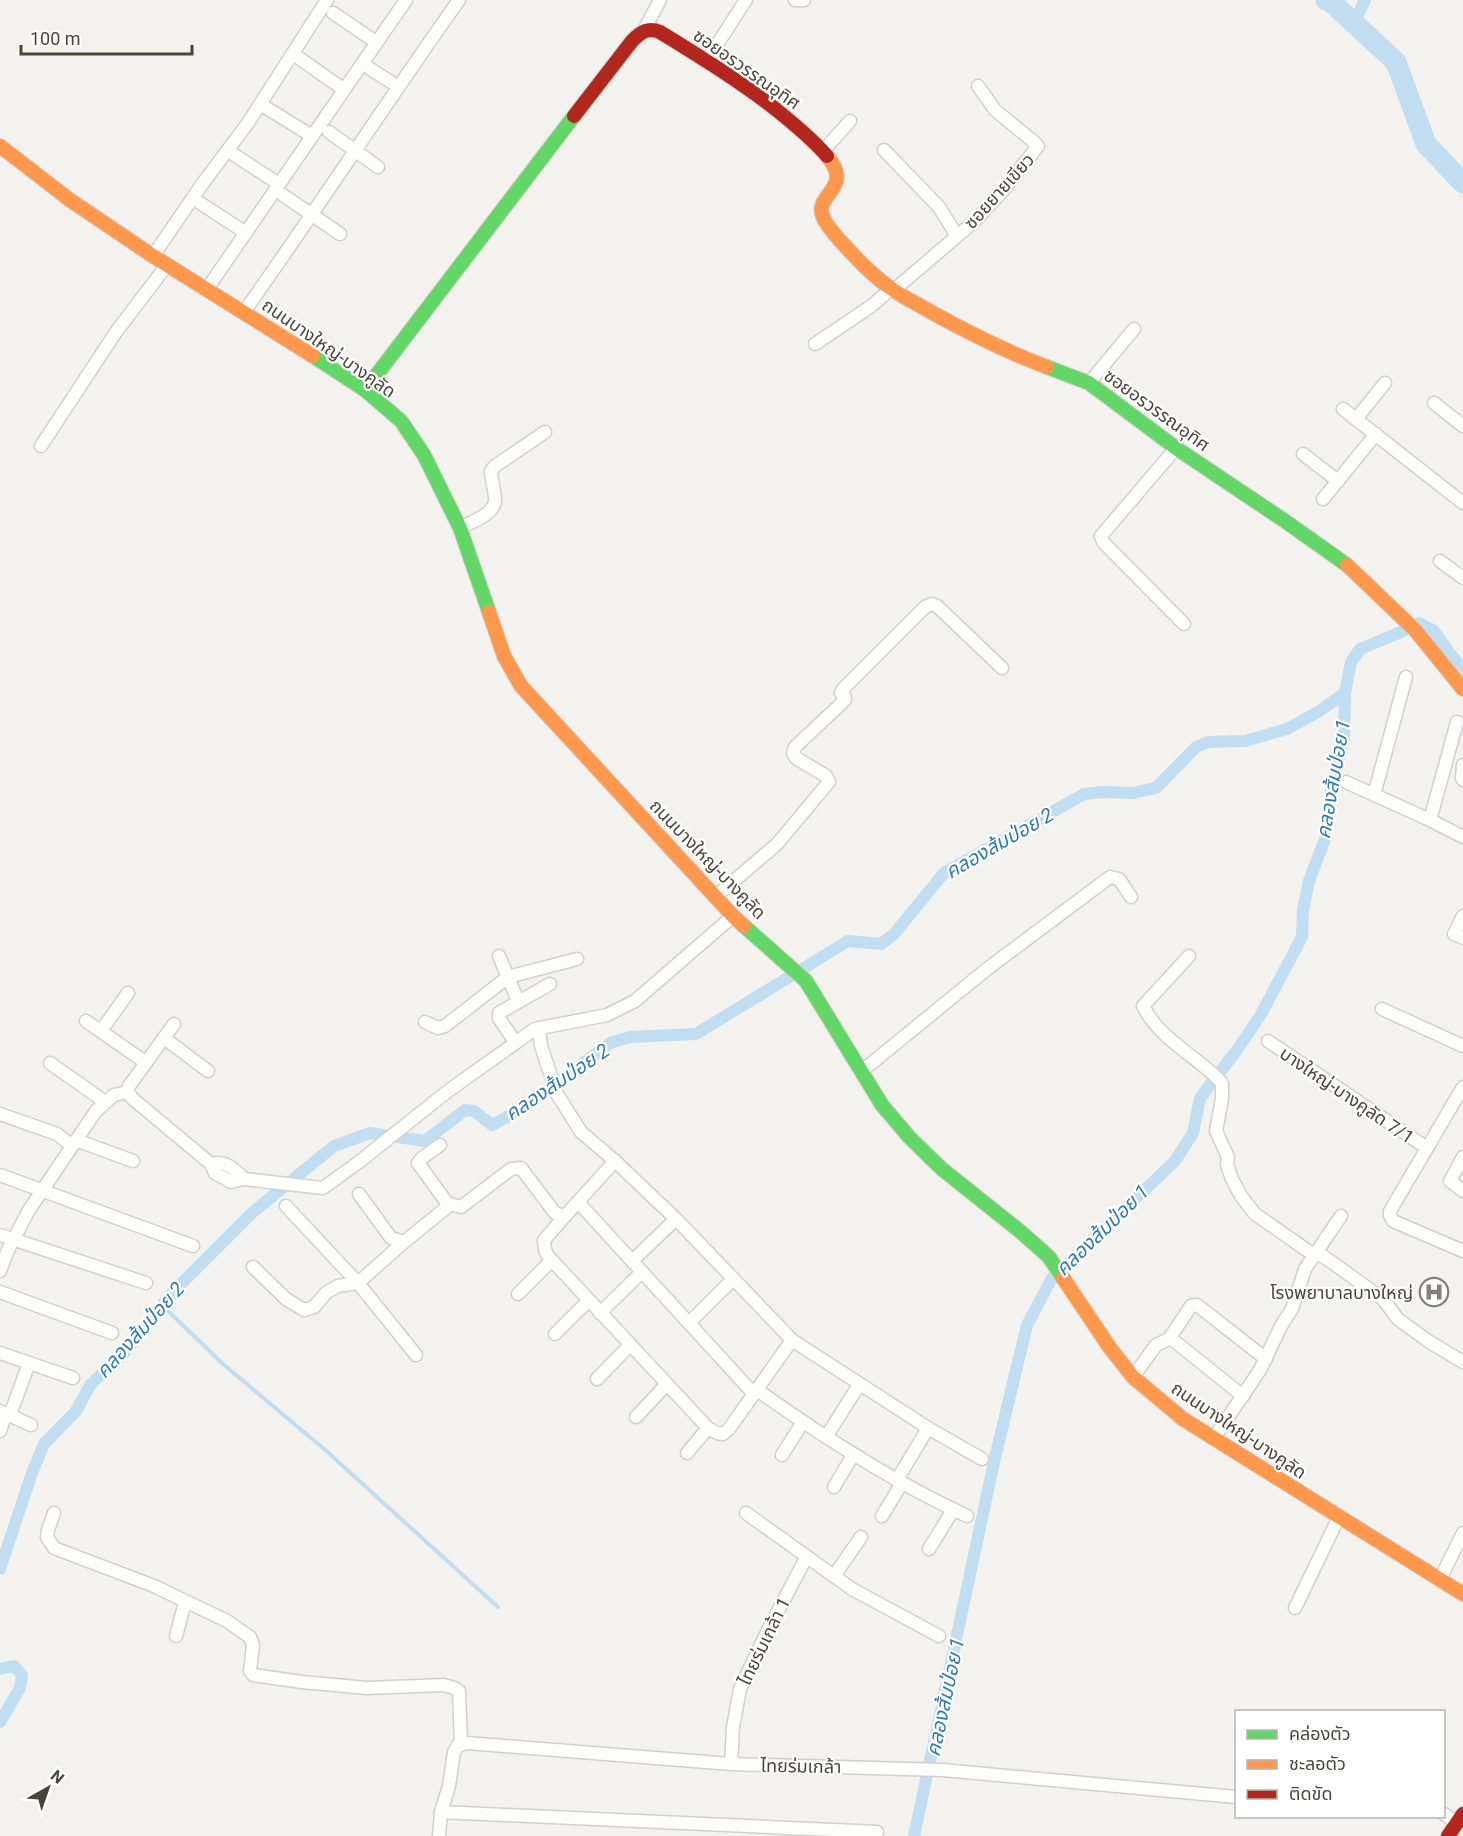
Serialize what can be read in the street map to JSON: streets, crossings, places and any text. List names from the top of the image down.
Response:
{
  "streets": {
    "street": [
      "ซอยอรวรรณอุทิศ",
      "ซอยยายเขียว",
      "ถนนบางใหญ่-บางคูลัด",
      "บางใหญ่-บางคูลัด 7/1",
      "ไทยร่มเกล้า 1",
      "ไทยร่มเกล้า"
    ]
  },
  "crossings": [
    ["ซอยอรวรรณอุทิศ", "ซอยยายเขียว"],
    ["ไทยร่มเกล้า 1", "ไทยร่มเกล้า"]
  ],
  "water": ["คลองส้มป่อย 1", "คลองส้มป่อย 2"],
  "places": {
    "hospital": ["โรงพยาบาลบางใหญ่"]
  },
  "legend": ["คล่องตัว", "ชะลอตัว", "ติดขัด"],
  "scale_bar": "100 m",
  "north": "top right"
}
